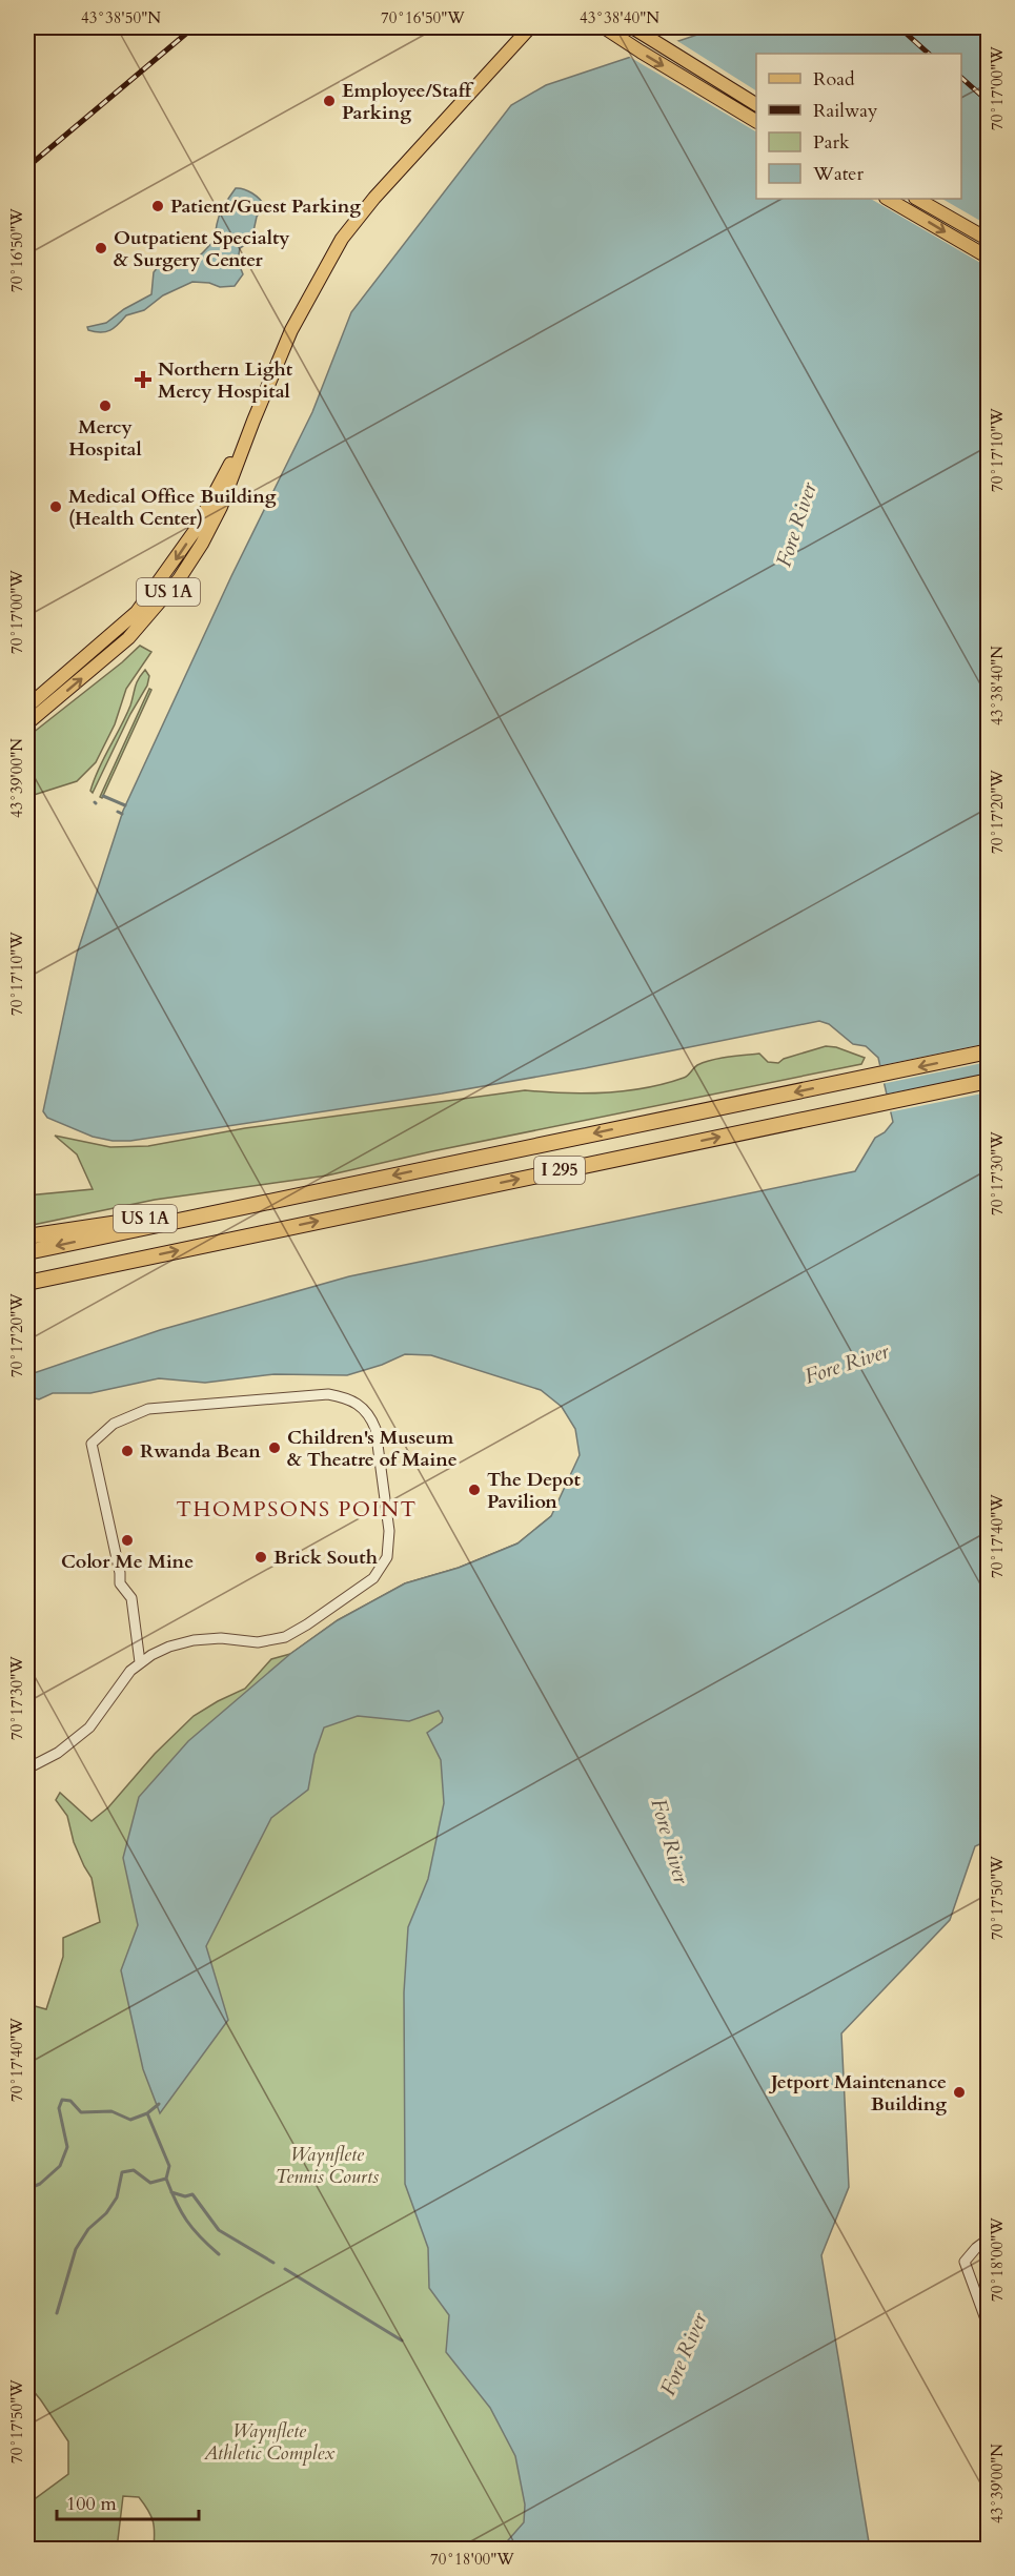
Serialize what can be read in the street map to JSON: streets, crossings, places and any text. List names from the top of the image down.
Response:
{
  "streets": {
    "highway": ["US 1A", "I 295"]
  },
  "crossings": [
    ["US 1A", "I 295"]
  ],
  "districts": ["THOMPSONS POINT"],
  "water": ["Fore River"],
  "parks": ["Waynflete Tennis Courts", "Waynflete Athletic Complex"],
  "places": {
    "other": [
      "Employee/Staff Parking",
      "Patient/Guest Parking",
      "Outpatient Specialty & Surgery Center",
      "Mercy Hospital",
      "Medical Office Building (Health Center)",
      "Children's Museum & Theatre of Maine",
      "Rwanda Bean",
      "The Depot Pavilion",
      "Color Me Mine",
      "Brick South",
      "Jetport Maintenance Building"
    ],
    "health": ["Northern Light Mercy Hospital"]
  },
  "legend": [
    "Road",
    "Railway",
    "Park",
    "Water"
  ],
  "scale_bar": "100 m",
  "coordinates": [
    "43°38'50\"N",
    "70°16'50\"W",
    "43°38'40\"N",
    "70°17'00\"W",
    "70°17'10\"W",
    "43°39'00\"N",
    "70°17'20\"W",
    "70°17'30\"W",
    "70°17'40\"W",
    "70°17'50\"W",
    "70°18'00\"W"
  ]
}
